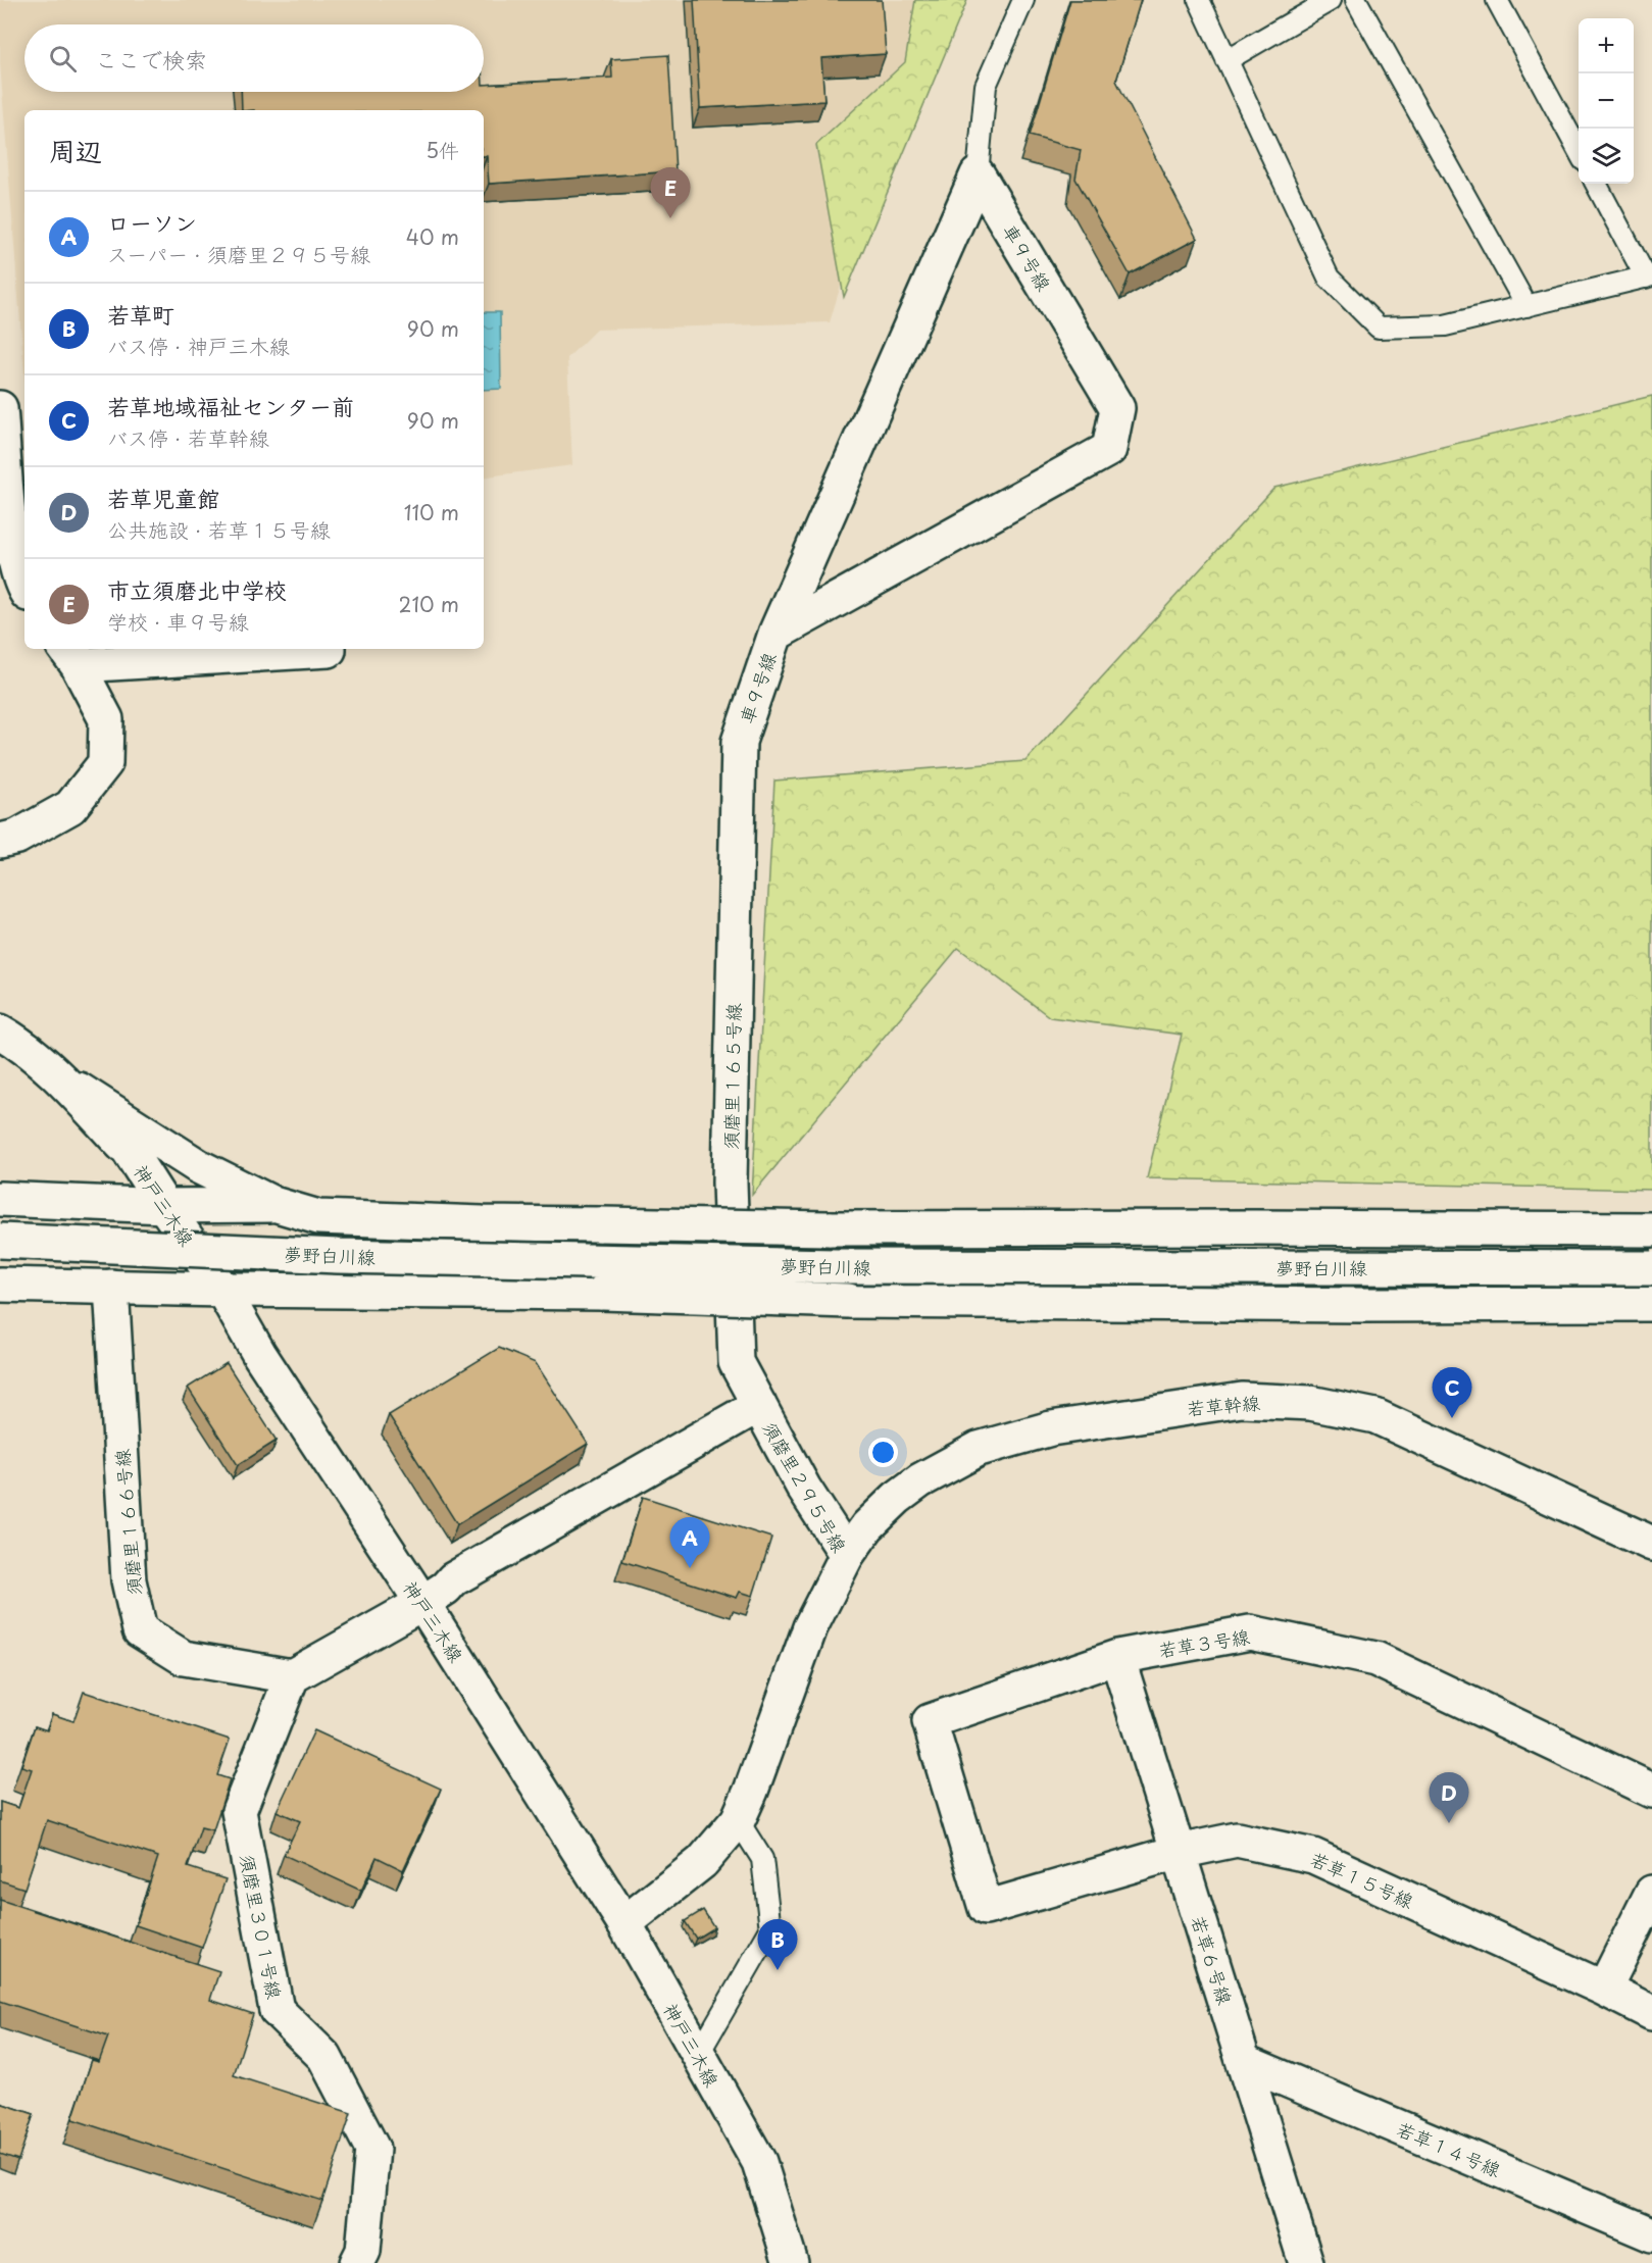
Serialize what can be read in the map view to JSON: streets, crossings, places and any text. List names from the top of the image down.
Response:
{
  "streets": {
    "street": [
      "車９号線",
      "須磨里１６５号線",
      "神戸三木線",
      "夢野白川線",
      "若草幹線",
      "須磨里２９５号線",
      "須磨里１６６号線",
      "若草３号線",
      "若草１５号線",
      "須磨里３０１号線",
      "若草６号線",
      "若草１４号線"
    ]
  },
  "crossings": [
    ["車９号線", "須磨里１６５号線"],
    ["須磨里１６５号線", "須磨里２９５号線"],
    ["神戸三木線", "須磨里２９５号線"],
    ["若草幹線", "須磨里２９５号線"],
    ["須磨里１６６号線", "須磨里３０１号線"],
    ["若草３号線", "若草１５号線"],
    ["若草３号線", "若草６号線"],
    ["若草１５号線", "若草６号線"],
    ["若草６号線", "若草１４号線"]
  ],
  "page": {
    "map_buttons": ["+", "−"],
    "search": "ここで検索",
    "heading": ["周辺", "5件"],
    "pins": [
      "E",
      "C",
      "A",
      "D",
      "B"
    ],
    "list": [
      {
        "mark": "A",
        "name": "ローソン",
        "note": "スーパー · 須磨里２９５号線",
        "value": "40 m"
      },
      {
        "mark": "B",
        "name": "若草町",
        "note": "バス停 · 神戸三木線",
        "value": "90 m"
      },
      {
        "mark": "C",
        "name": "若草地域福祉センター前",
        "note": "バス停 · 若草幹線",
        "value": "90 m"
      },
      {
        "mark": "D",
        "name": "若草児童館",
        "note": "公共施設 · 若草１５号線",
        "value": "110 m"
      },
      {
        "mark": "E",
        "name": "市立須磨北中学校",
        "note": "学校 · 車９号線",
        "value": "210 m"
      }
    ]
  }
}
